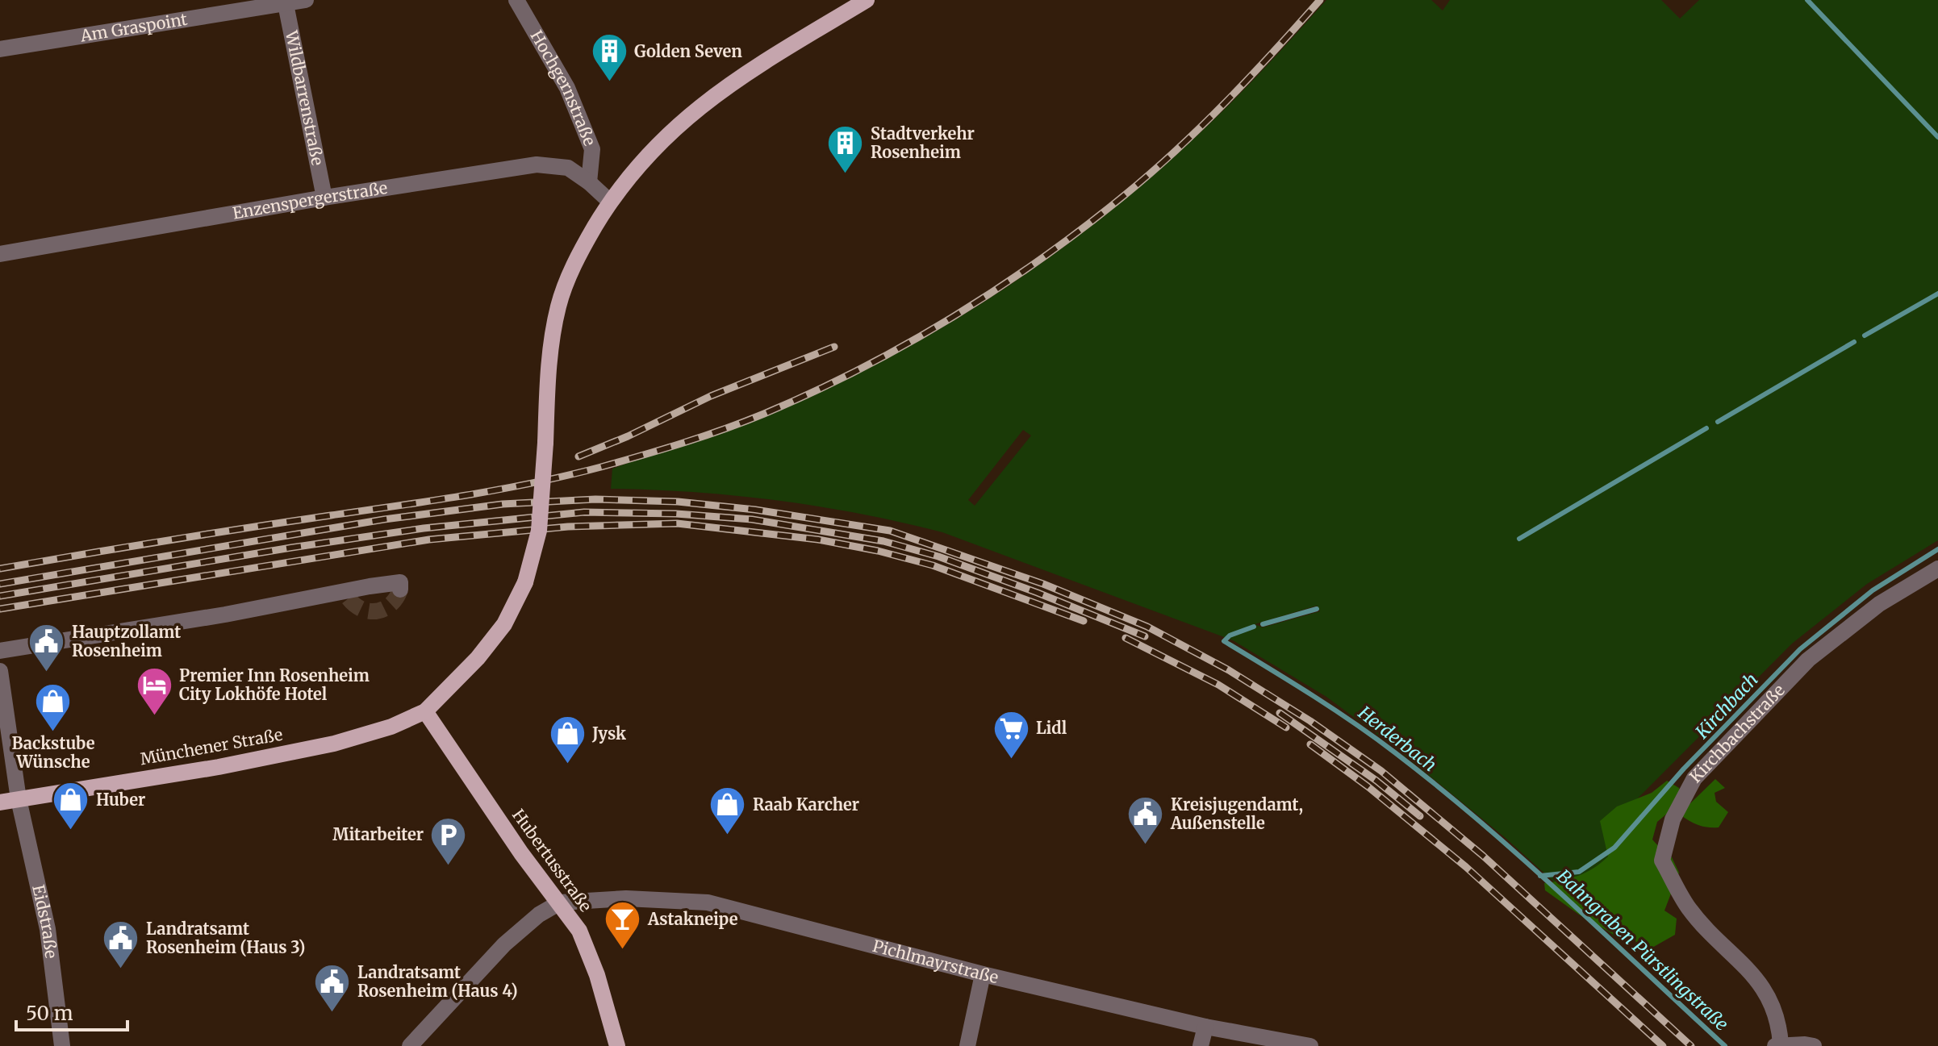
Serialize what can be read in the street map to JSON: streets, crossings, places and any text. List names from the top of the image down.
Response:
{
  "streets": {
    "main road": ["Münchener Straße", "Hubertusstraße"],
    "street": [
      "Am Graspoint",
      "Hochgernstraße",
      "Wildbarrenstraße",
      "Enzenspergerstraße",
      "Kirchbachstraße",
      "Eidstraße",
      "Pichlmayrstraße"
    ]
  },
  "crossings": [
    ["Am Graspoint", "Wildbarrenstraße"],
    ["Hochgernstraße", "Enzenspergerstraße"],
    ["Wildbarrenstraße", "Enzenspergerstraße"],
    ["Münchener Straße", "Hubertusstraße"],
    ["Münchener Straße", "Eidstraße"],
    ["Hubertusstraße", "Pichlmayrstraße"]
  ],
  "water": ["Kirchbach", "Herderbach", "Bahngraben Pürstlingstraße"],
  "places": {
    "building": ["Golden Seven", "Stadtverkehr Rosenheim"],
    "public building": [
      "Hauptzollamt Rosenheim",
      "Kreisjugendamt, Außenstelle",
      "Landratsamt Rosenheim (Haus 3)",
      "Landratsamt Rosenheim (Haus 4)"
    ],
    "hotel": ["Premier Inn Rosenheim City Lokhöfe Hotel"],
    "shop": [
      "Backstube Wünsche",
      "Jysk",
      "Huber",
      "Raab Karcher"
    ],
    "supermarket": ["Lidl"],
    "parking": ["Mitarbeiter"],
    "bar": ["Astakneipe"]
  },
  "scale_bar": "50 m"
}
